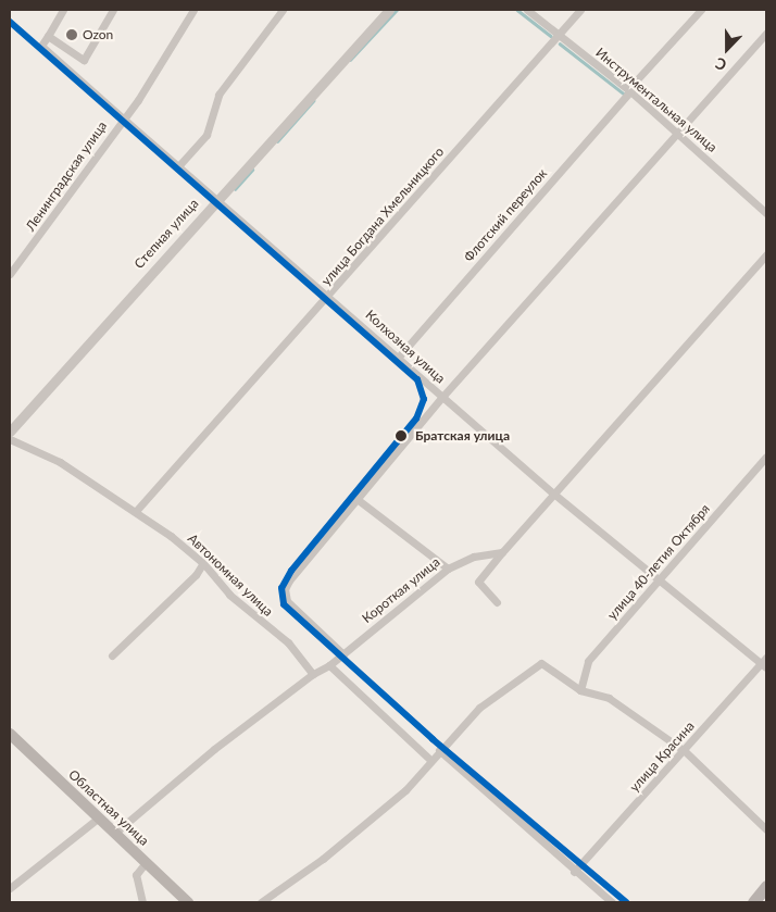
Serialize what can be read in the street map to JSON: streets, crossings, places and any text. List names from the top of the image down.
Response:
{
  "streets": {
    "main road": ["Областная улица"],
    "street": [
      "Инструментальная улица",
      "Ленинградская улица",
      "Флотский переулок",
      "улица Богдана Хмельницкого",
      "Степная улица",
      "Колхозная улица",
      "улица 40-летия Октября",
      "Автономная улица",
      "Короткая улица",
      "улица Красина"
    ]
  },
  "crossings": [
    ["Инструментальная улица", "Флотский переулок"],
    ["Инструментальная улица", "улица Богдана Хмельницкого"],
    ["Ленинградская улица", "Колхозная улица"],
    ["Флотский переулок", "Колхозная улица"],
    ["улица Богдана Хмельницкого", "Колхозная улица"],
    ["улица Богдана Хмельницкого", "Автономная улица"],
    ["Степная улица", "Колхозная улица"],
    ["Колхозная улица", "улица 40-летия Октября"],
    ["Колхозная улица", "улица Красина"],
    ["Автономная улица", "Короткая улица"],
    ["Короткая улица", "Областная улица"]
  ],
  "places": ["Ozon", "Братская улица"],
  "north": "bottom"
}
